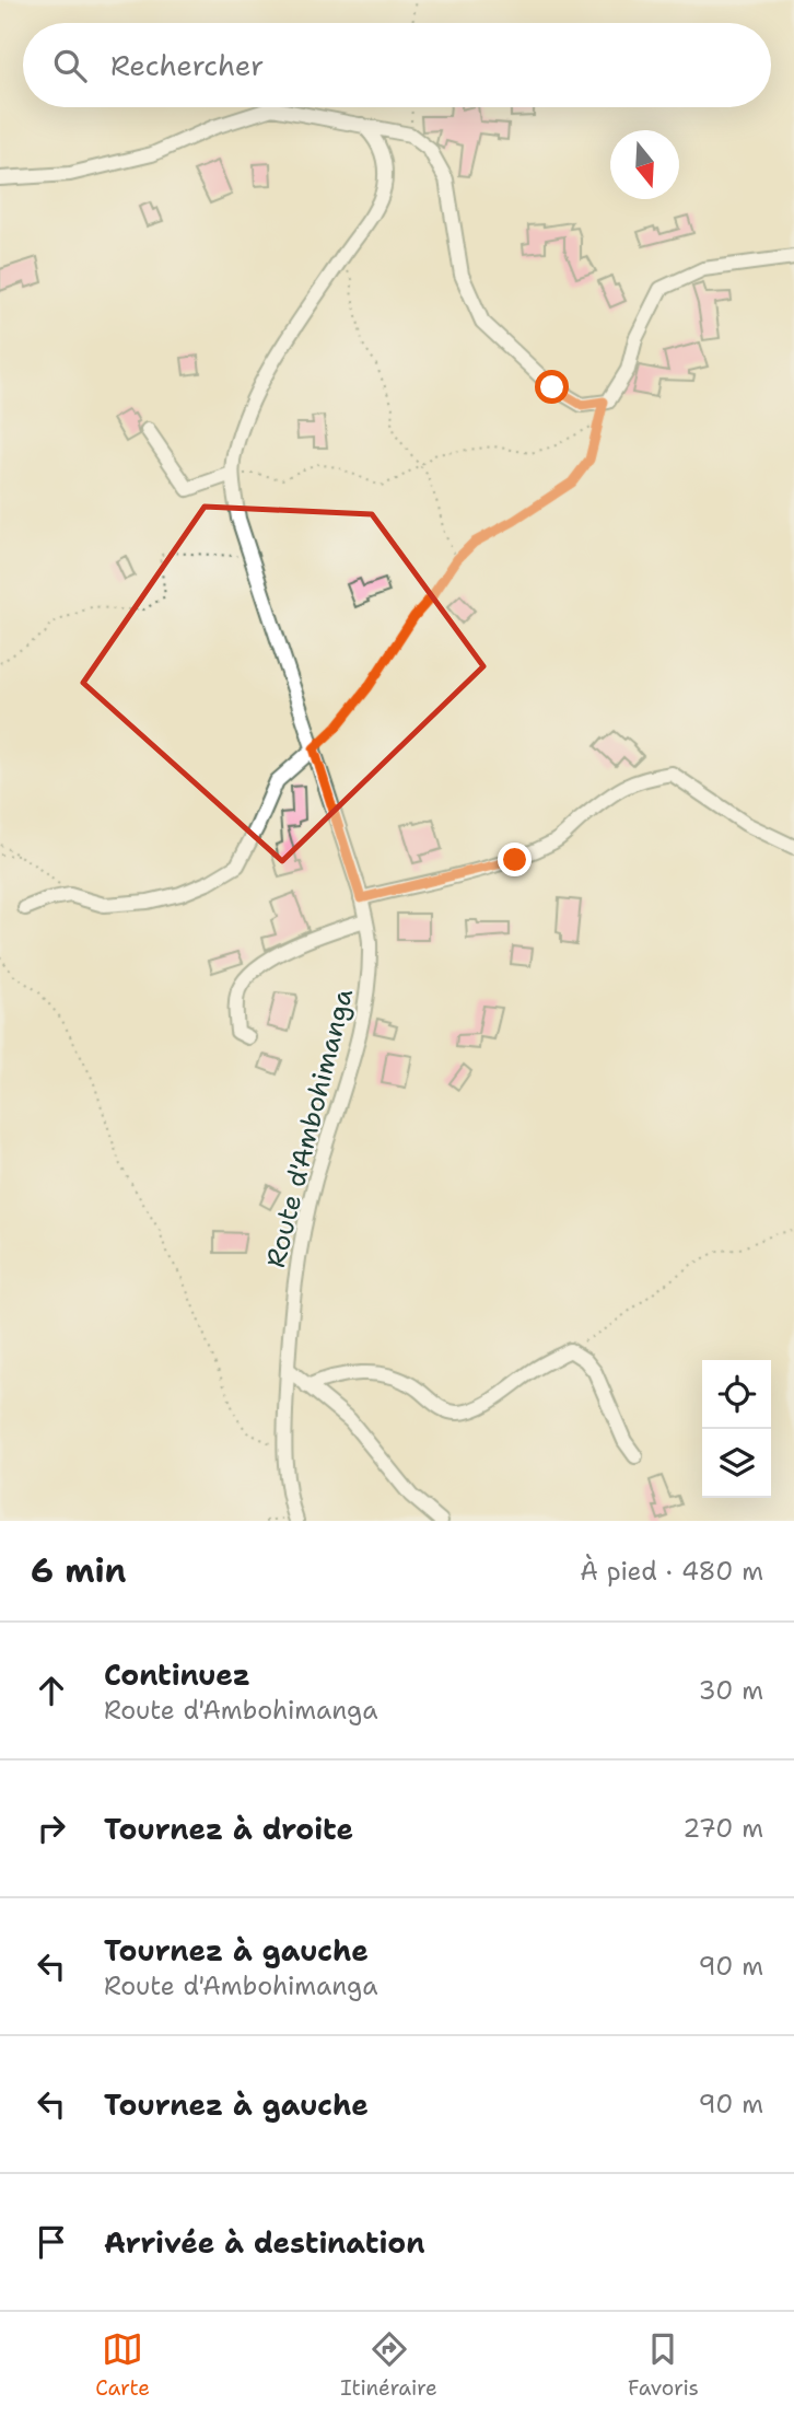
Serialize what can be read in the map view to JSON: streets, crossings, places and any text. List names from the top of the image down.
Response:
{
  "streets": {
    "street": ["Route d'Ambohimanga"]
  },
  "north": "bottom",
  "page": {
    "search": "Rechercher",
    "heading": ["6 min", "À pied · 480 m"],
    "list": [
      ["Continuez", "Route d'Ambohimanga", "30 m"],
      ["Tournez à droite", "270 m"],
      ["Tournez à gauche", "Route d'Ambohimanga", "90 m"],
      ["Tournez à gauche", "90 m"],
      "Arrivée à destination"
    ],
    "nav": ["Carte", "Itinéraire", "Favoris"]
  }
}
